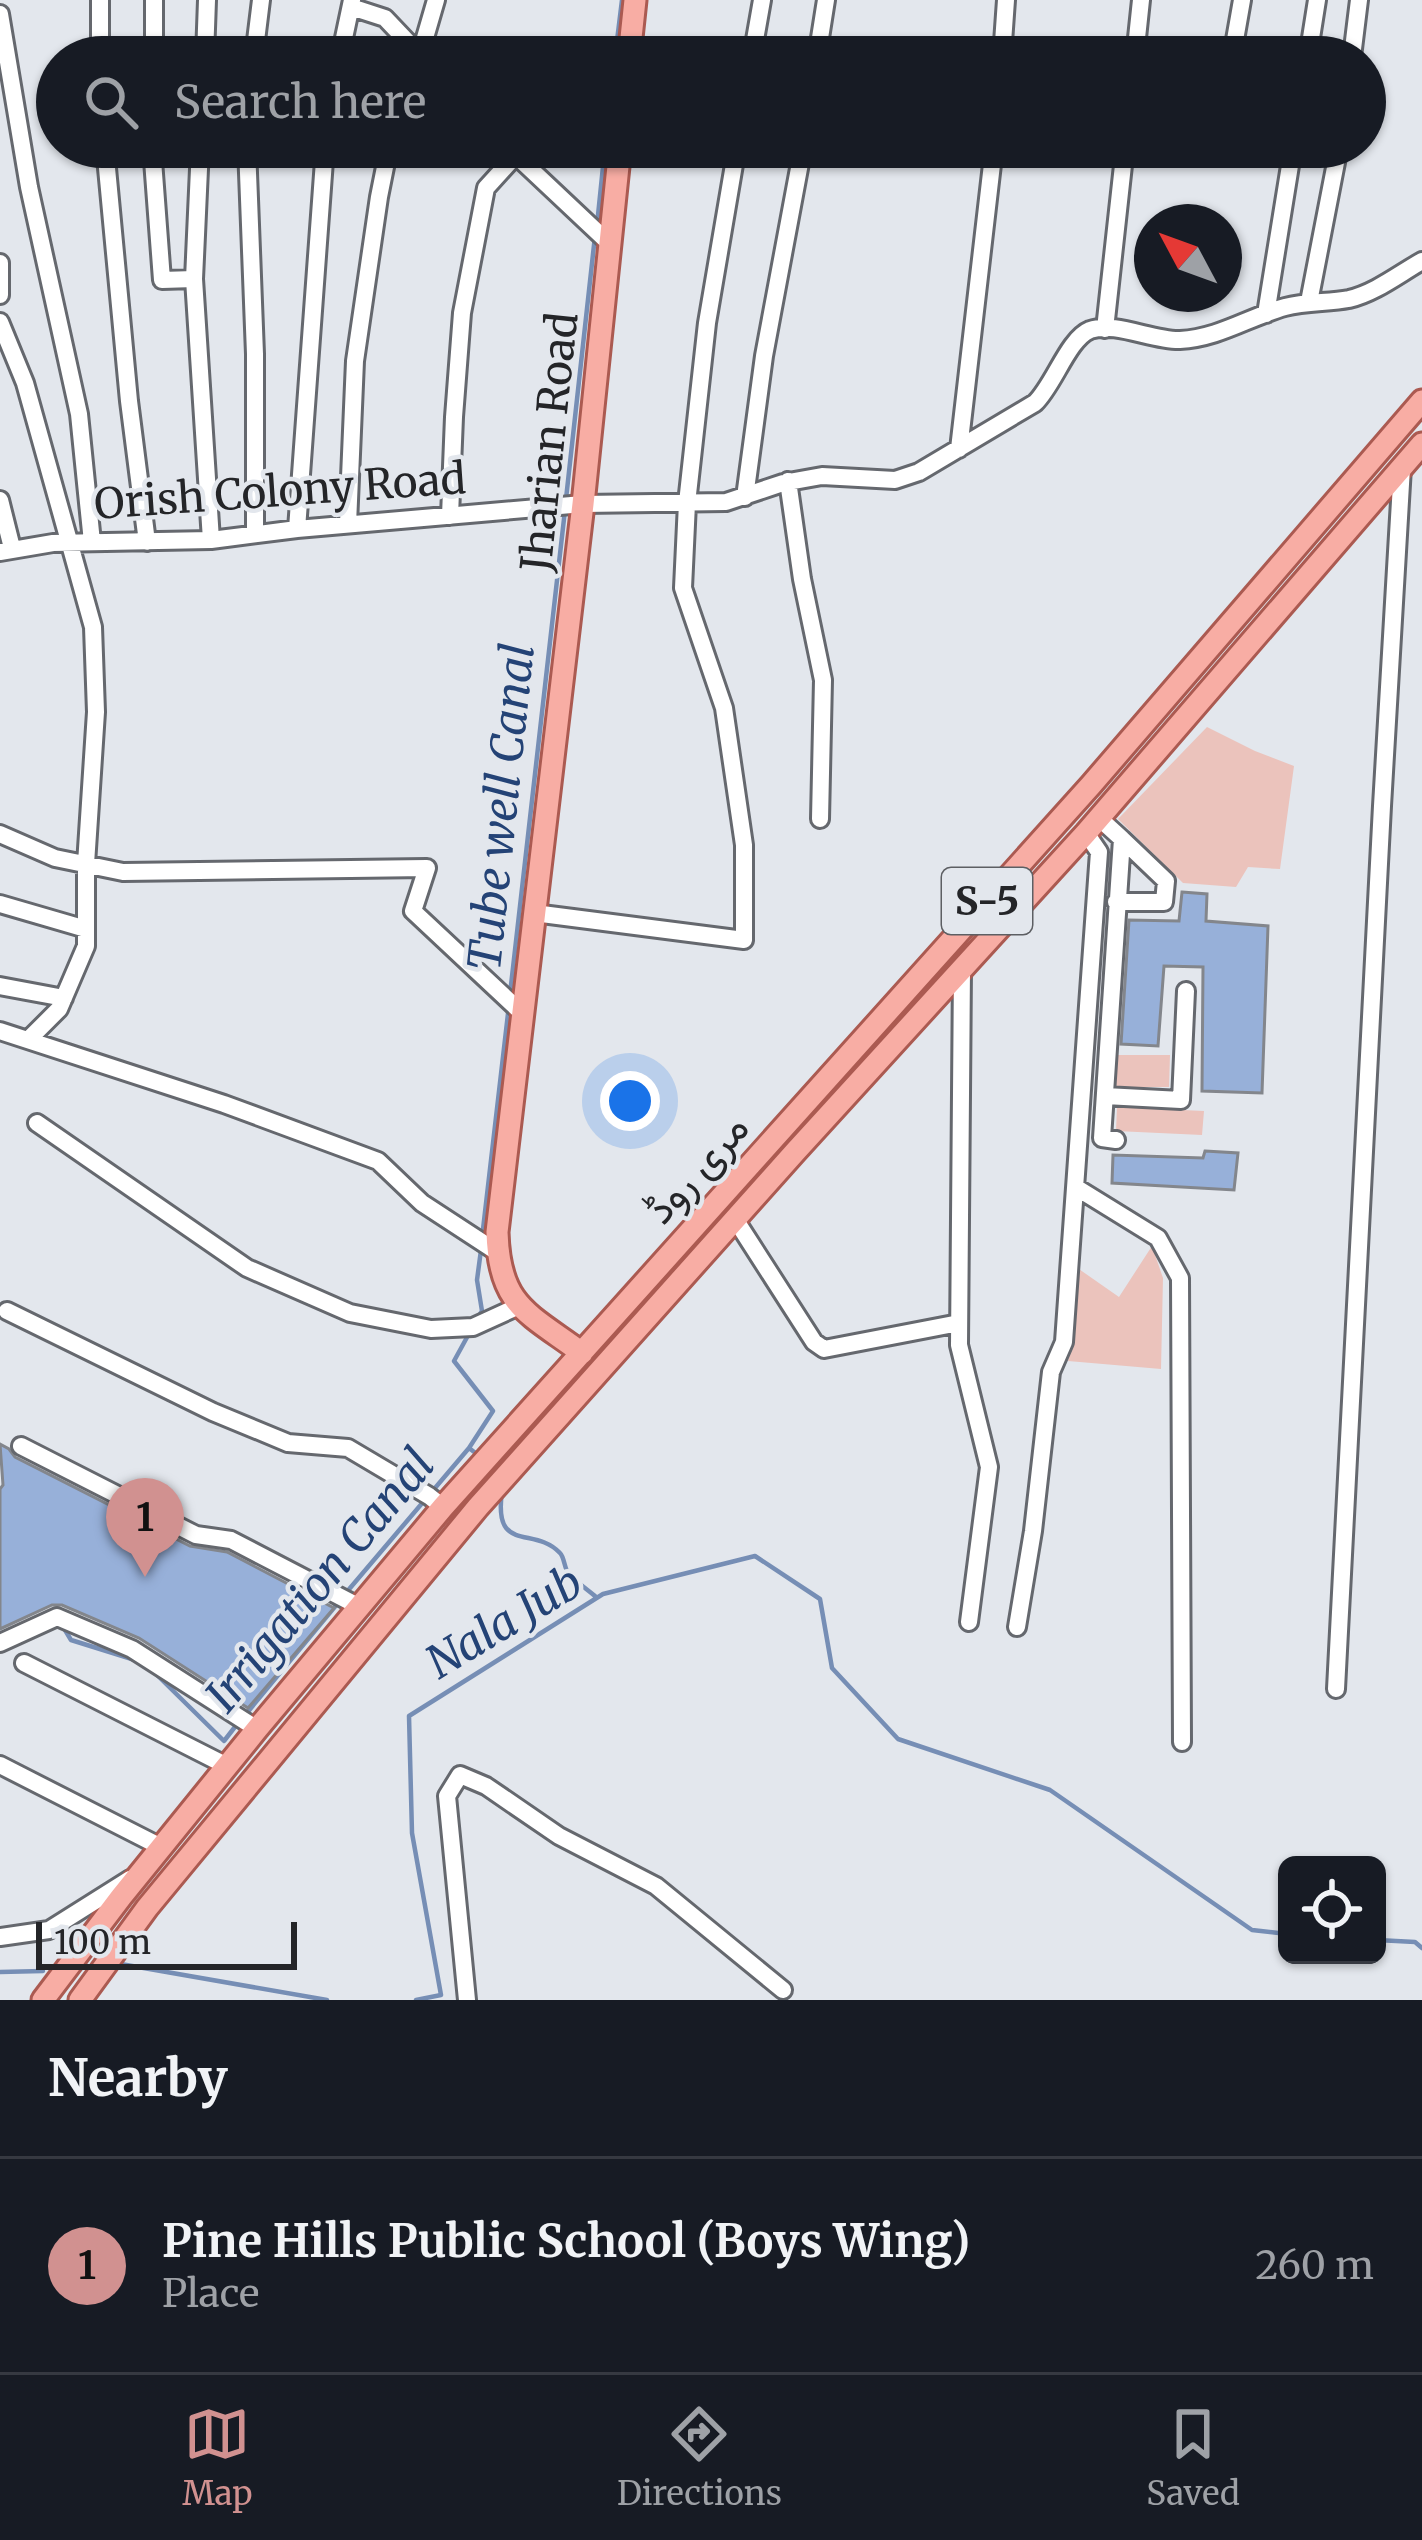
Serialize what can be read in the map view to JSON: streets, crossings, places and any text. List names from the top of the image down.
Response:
{
  "streets": {
    "main road": ["Jharian Road", "S-5", "مری روڈ"],
    "street": ["Orish Colony Road"]
  },
  "crossings": [
    ["Jharian Road", "Orish Colony Road"]
  ],
  "water": ["Tube well Canal", "Irrigation Canal", "Nala Jub"],
  "scale_bar": "100 m",
  "north": "top left",
  "page": {
    "search": "Search here",
    "pins": "1",
    "scale": "100 m",
    "heading": "Nearby",
    "list": [
      {
        "mark": "1",
        "name": "Pine Hills Public School (Boys Wing)",
        "note": "Place",
        "value": "260 m"
      }
    ],
    "nav": ["Map", "Directions", "Saved"]
  }
}
